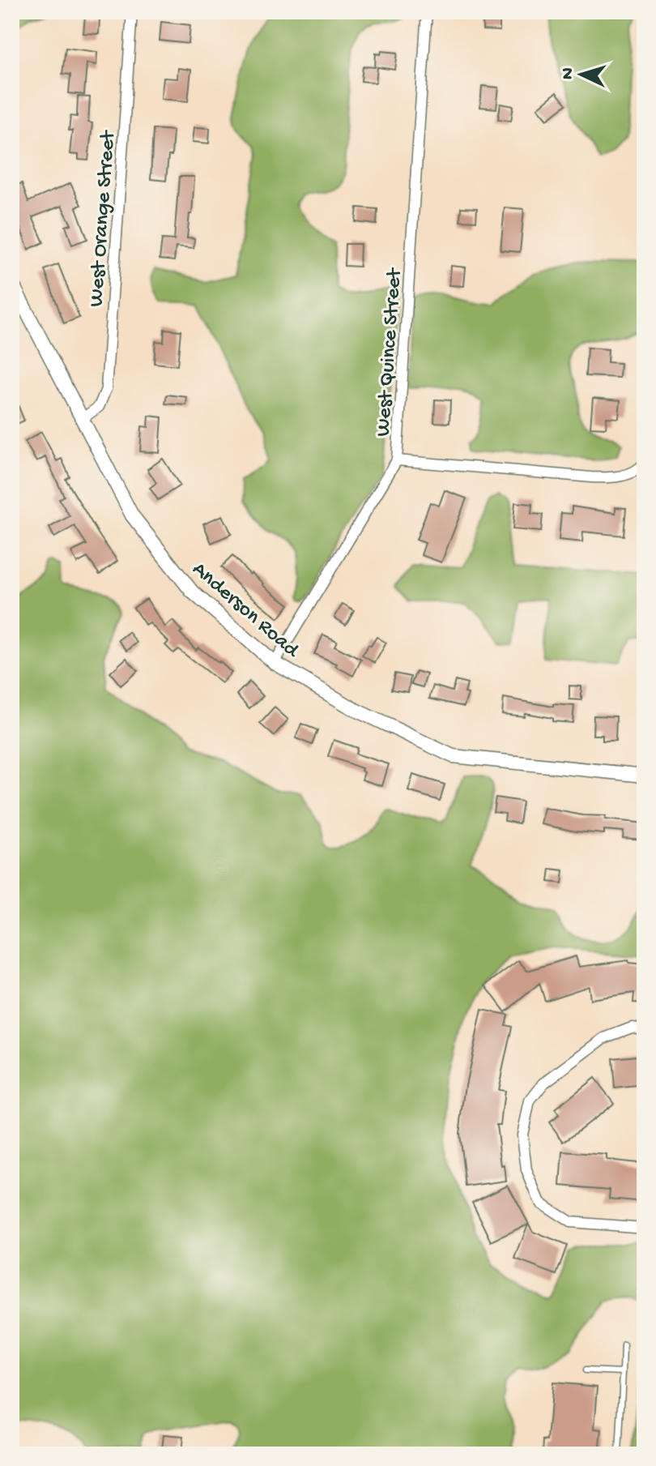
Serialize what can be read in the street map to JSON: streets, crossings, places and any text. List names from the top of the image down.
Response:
{
  "streets": {
    "street": ["West Orange Street", "West Quince Street", "Anderson Road"]
  },
  "crossings": [
    ["West Orange Street", "Anderson Road"],
    ["West Quince Street", "Anderson Road"]
  ],
  "north": "left"
}
